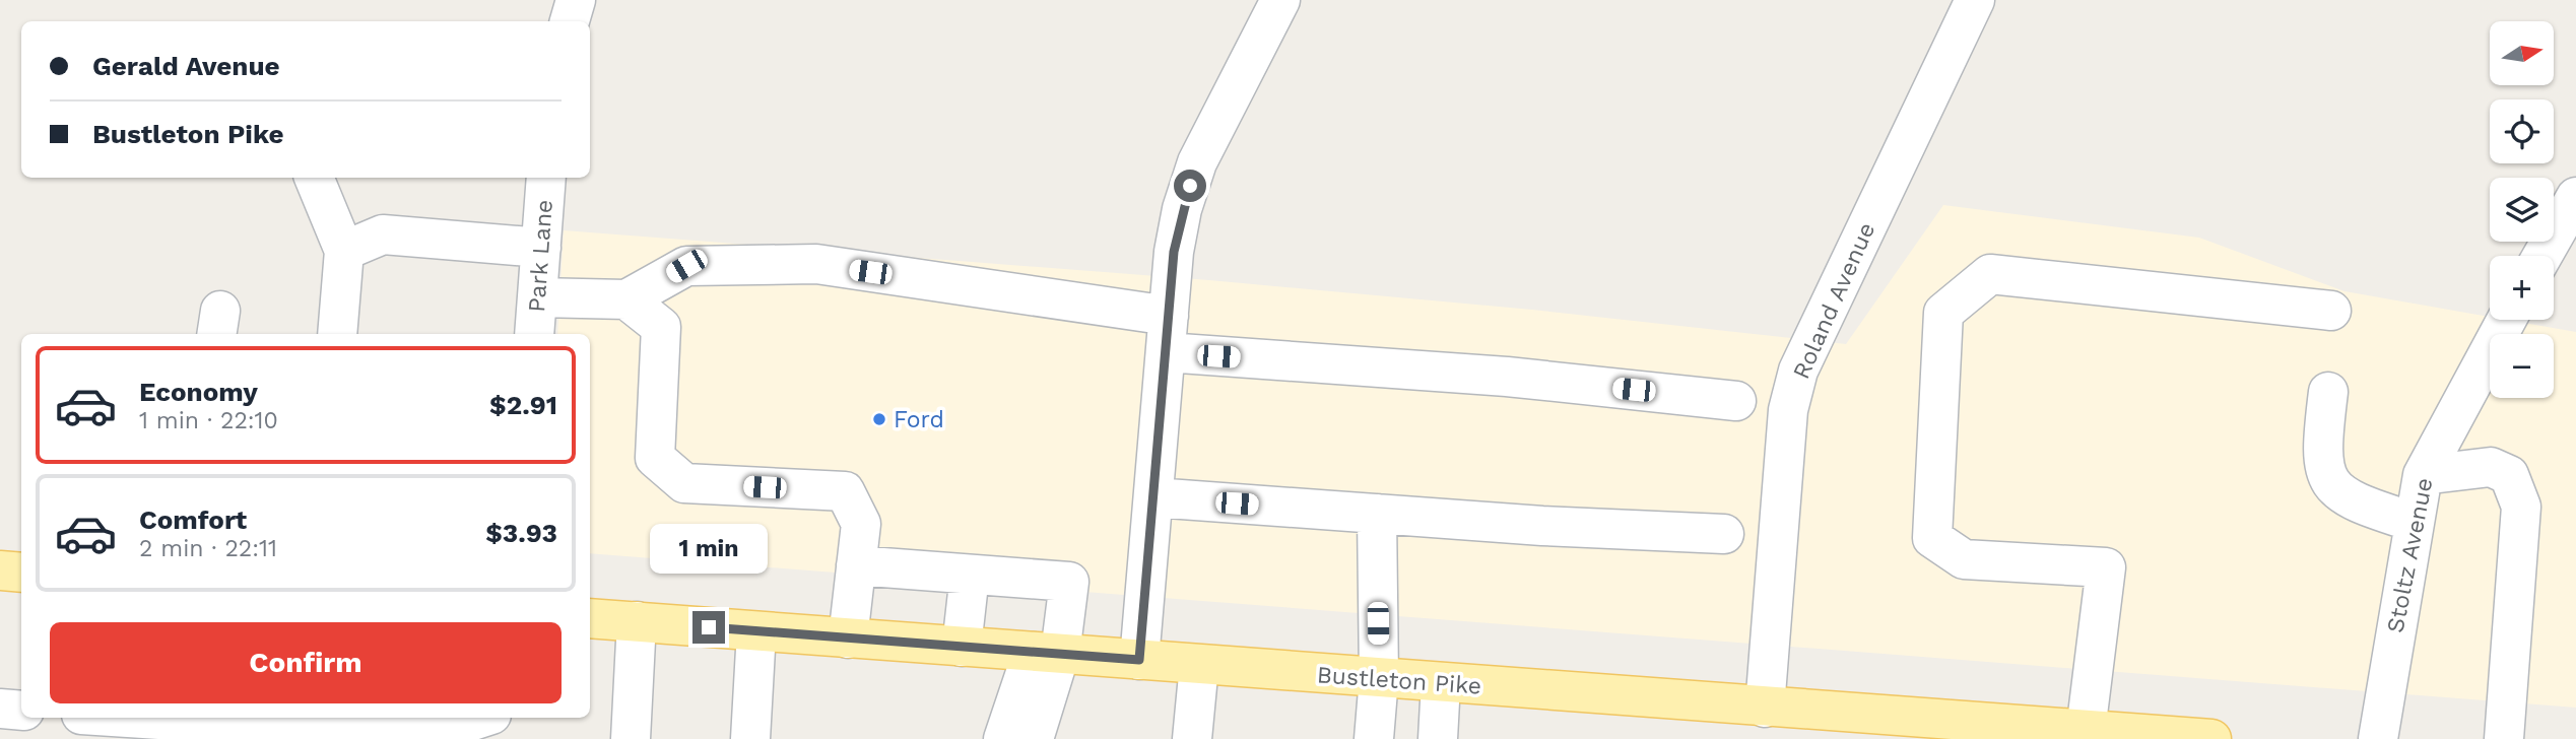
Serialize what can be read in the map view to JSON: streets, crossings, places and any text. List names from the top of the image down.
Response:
{
  "streets": {
    "main road": ["Bustleton Pike"],
    "street": ["Park Lane", "Roland Avenue", "Stoltz Avenue"]
  },
  "crossings": [
    ["Roland Avenue", "Bustleton Pike"]
  ],
  "places": ["Ford"],
  "north": "right",
  "page": {
    "map_buttons": ["+", "−"],
    "banner": ["Gerald Avenue", "Bustleton Pike"],
    "list": [
      {
        "name": "Economy",
        "note": "1 min · 22:10",
        "value": "$2.91"
      },
      {
        "name": "Comfort",
        "note": "2 min · 22:11",
        "value": "$3.93"
      }
    ],
    "bubble": "1 min",
    "buttons": "Confirm"
  }
}
